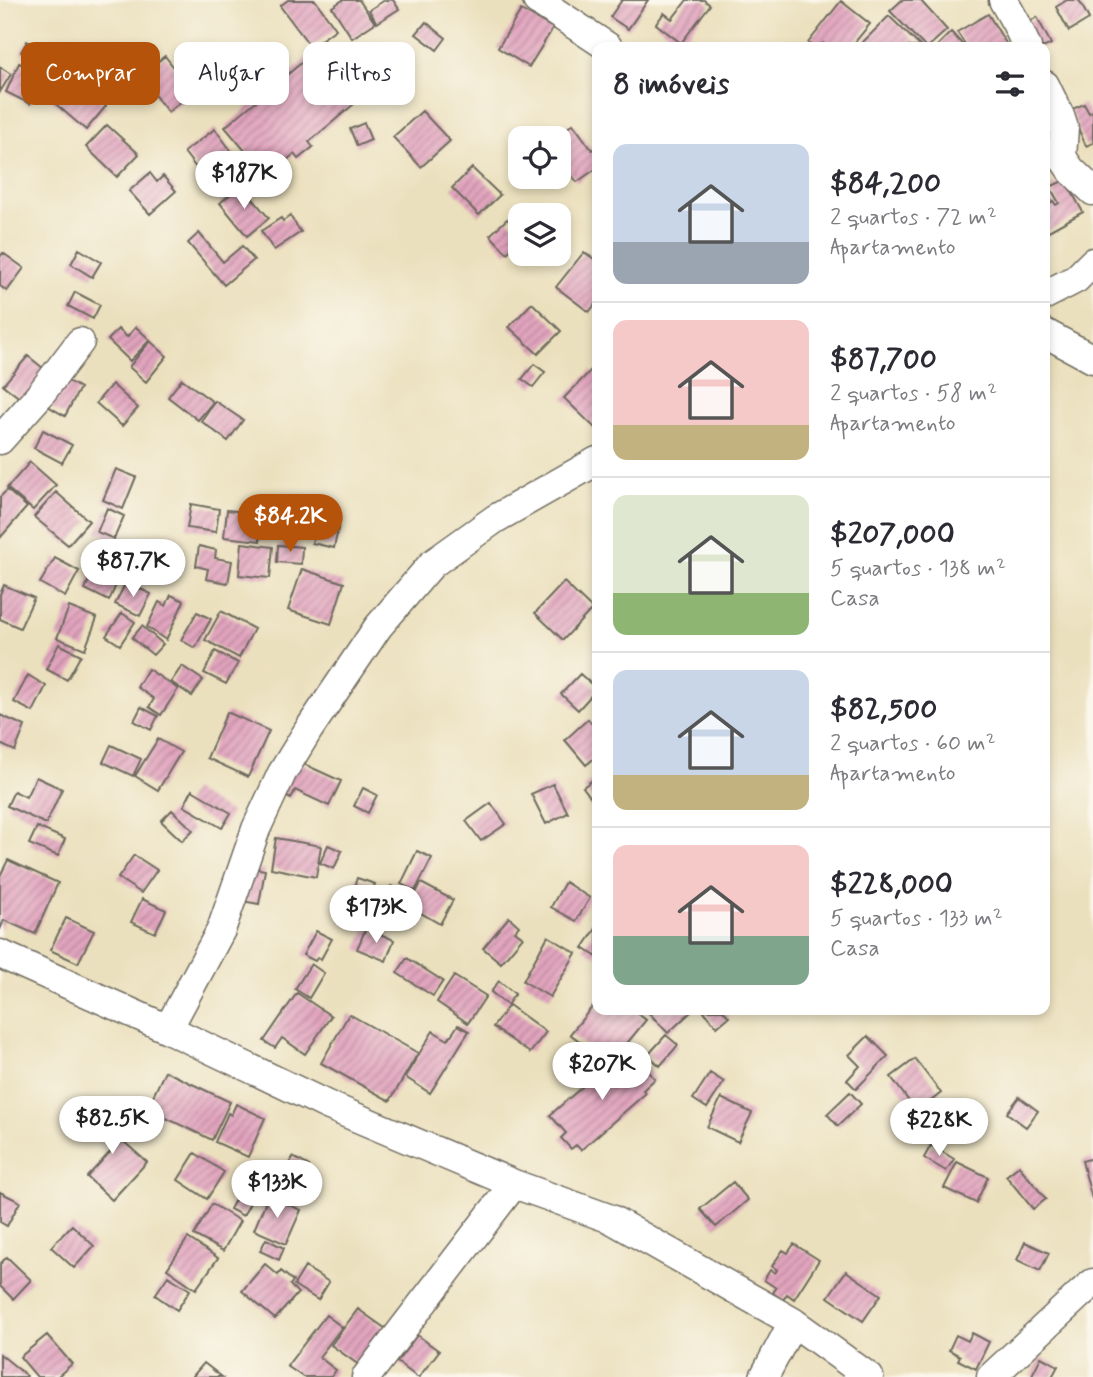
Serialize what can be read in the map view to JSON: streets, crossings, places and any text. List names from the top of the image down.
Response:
{
  "page": {
    "chip": ["Comprar", "Alugar", "Filtros"],
    "heading": "8 imóveis",
    "list": [
      {
        "name": "$84,200",
        "note": "2 quartos · 72 m² · Apartamento"
      },
      {
        "name": "$87,700",
        "note": "2 quartos · 58 m² · Apartamento"
      },
      {
        "name": "$207,000",
        "note": "5 quartos · 138 m² · Casa"
      },
      {
        "name": "$82,500",
        "note": "2 quartos · 60 m² · Apartamento"
      },
      {
        "name": "$228,000",
        "note": "5 quartos · 133 m² · Casa"
      }
    ],
    "price": [
      "$187K",
      "$84.2K",
      "$87.7K",
      "$173K",
      "$207K",
      "$82.5K",
      "$228K",
      "$133K"
    ]
  }
}
